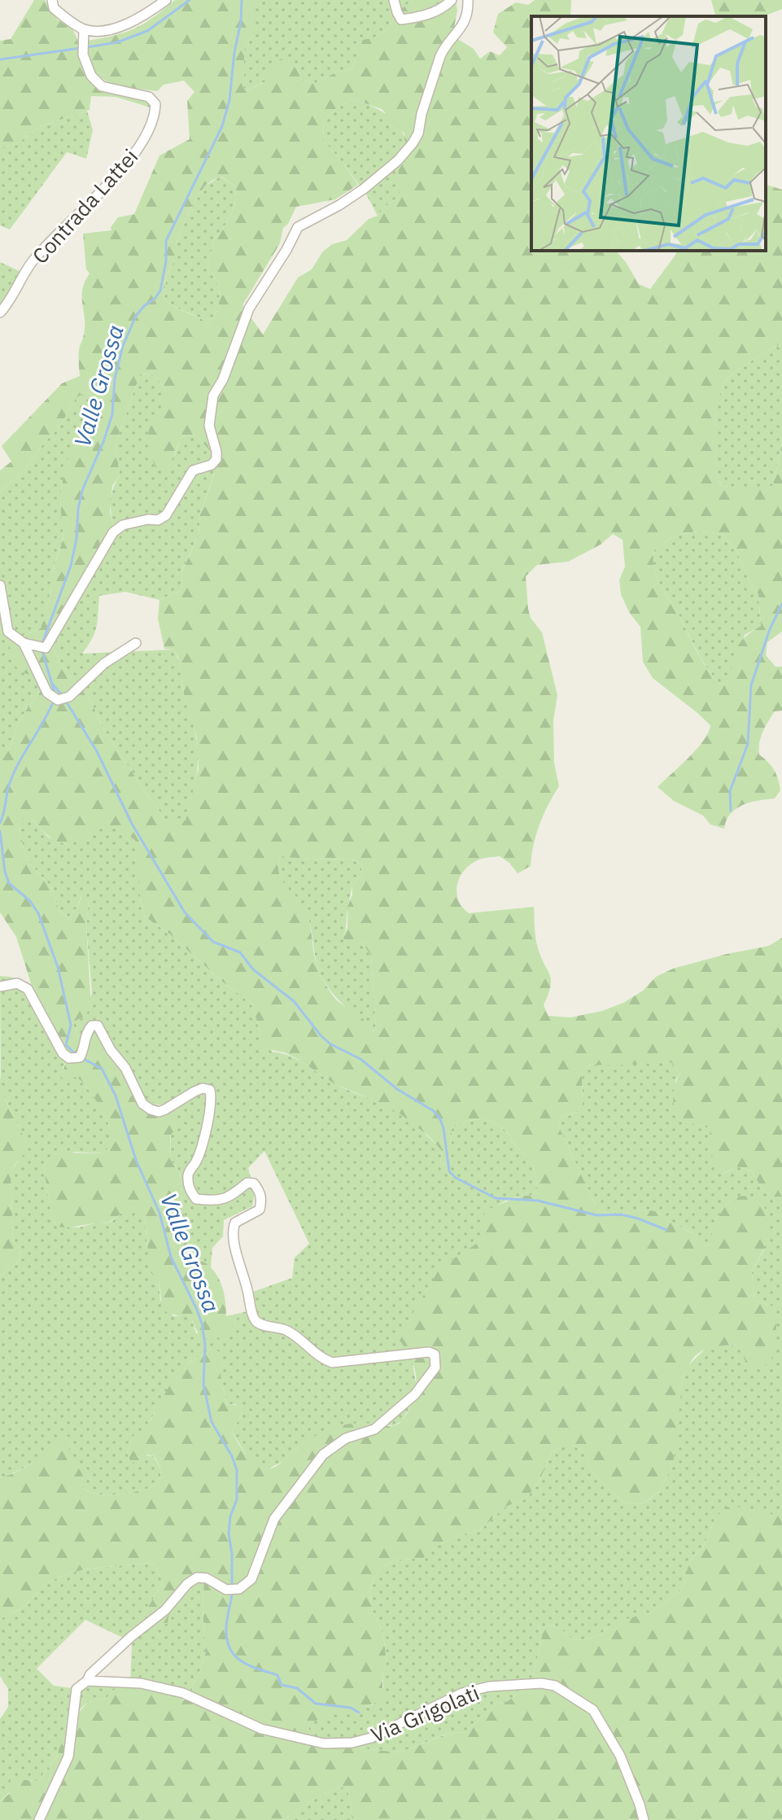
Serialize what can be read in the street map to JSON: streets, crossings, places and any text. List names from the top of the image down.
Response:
{
  "streets": {
    "street": ["Contrada Lattei", "Via Grigolati"]
  },
  "water": ["Valle Grossa"]
}
